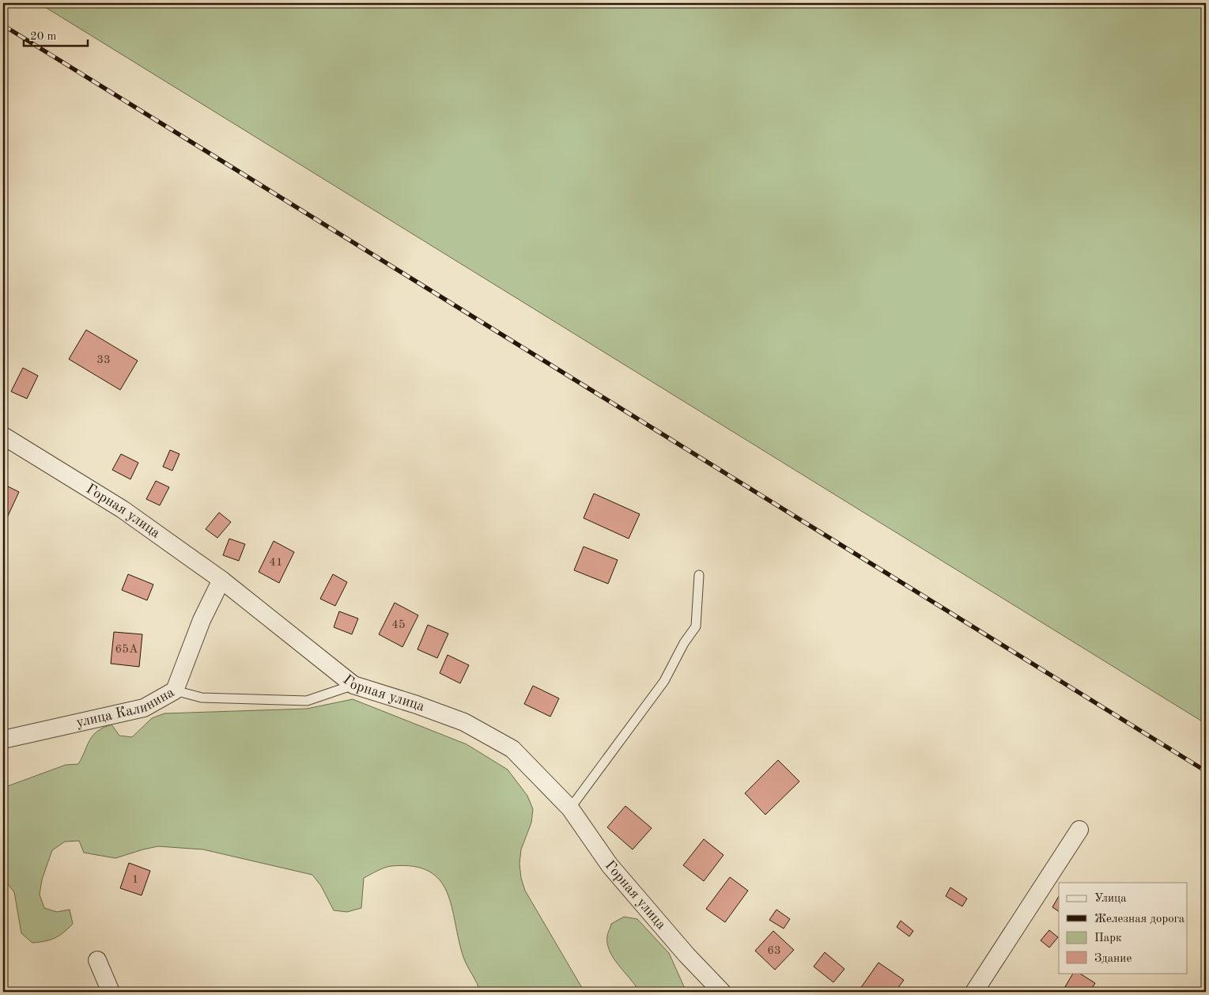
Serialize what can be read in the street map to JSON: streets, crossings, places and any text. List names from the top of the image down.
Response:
{
  "streets": {
    "street": ["Горная улица", "улица Калинина"]
  },
  "crossings": [
    ["Горная улица", "улица Калинина"]
  ],
  "house_numbers": [
    "33",
    "41",
    "45",
    "65А",
    "1",
    "63"
  ],
  "legend": [
    "Улица",
    "Железная дорога",
    "Парк",
    "Здание"
  ],
  "scale_bar": "20 m"
}
